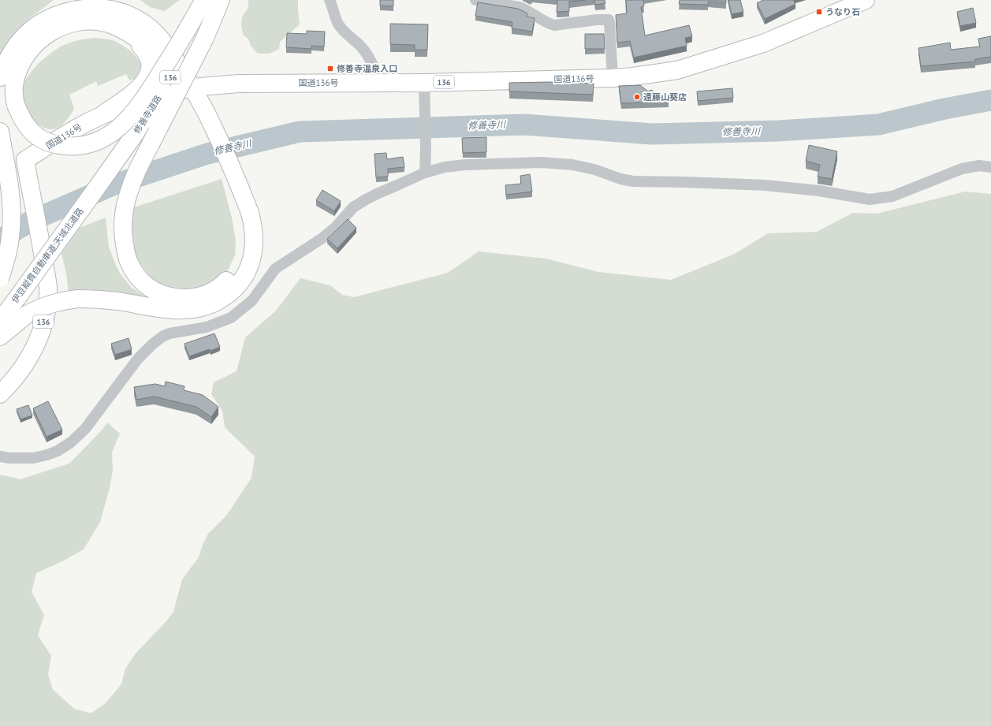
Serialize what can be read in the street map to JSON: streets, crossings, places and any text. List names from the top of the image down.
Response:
{
  "streets": {
    "highway": [
      "136",
      "国道136号",
      "修善寺道路",
      "伊豆縦貫自動車道;天城北道路"
    ]
  },
  "crossings": [
    ["修善寺道路", "伊豆縦貫自動車道;天城北道路"]
  ],
  "water": ["修善寺川"],
  "places": {
    "transit": ["うなり石", "修善寺温泉入口"],
    "other": ["遠藤山葵店"]
  }
}
